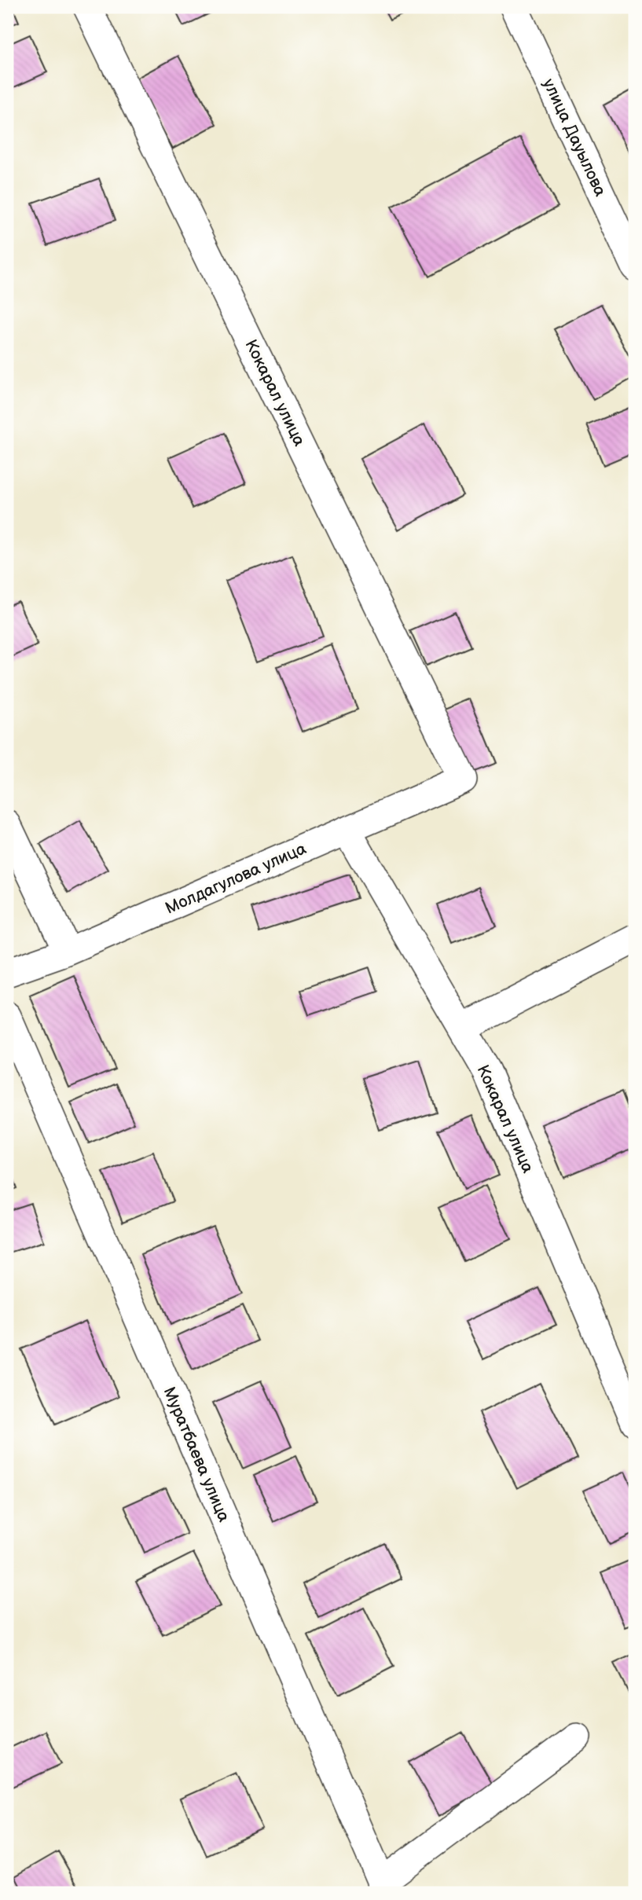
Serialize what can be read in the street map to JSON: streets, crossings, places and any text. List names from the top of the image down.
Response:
{
  "streets": {
    "street": [
      "улица Дауылова",
      "Кокарал улица",
      "Молдагулова улица",
      "Муратбаева улица"
    ]
  },
  "crossings": [
    ["Кокарал улица", "Молдагулова улица"]
  ]
}
